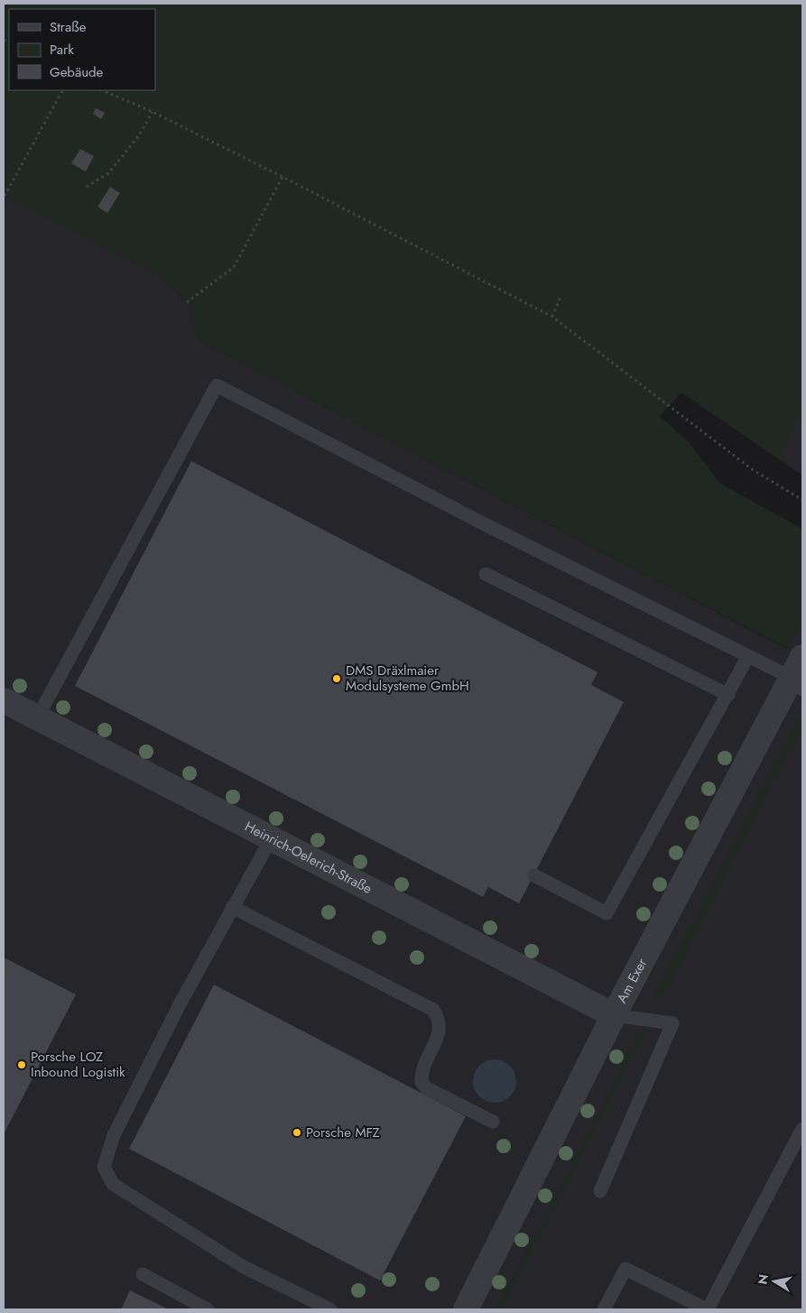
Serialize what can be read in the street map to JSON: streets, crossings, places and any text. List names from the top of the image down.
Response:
{
  "streets": {
    "street": ["Heinrich-Oelerich-Straße", "Am Exer"]
  },
  "crossings": [
    ["Heinrich-Oelerich-Straße", "Am Exer"]
  ],
  "places": ["DMS Dräxlmaier Modulsysteme GmbH", "Porsche LOZ Inbound Logistik", "Porsche MFZ"],
  "legend": ["Straße", "Park", "Gebäude"],
  "north": "left"
}
